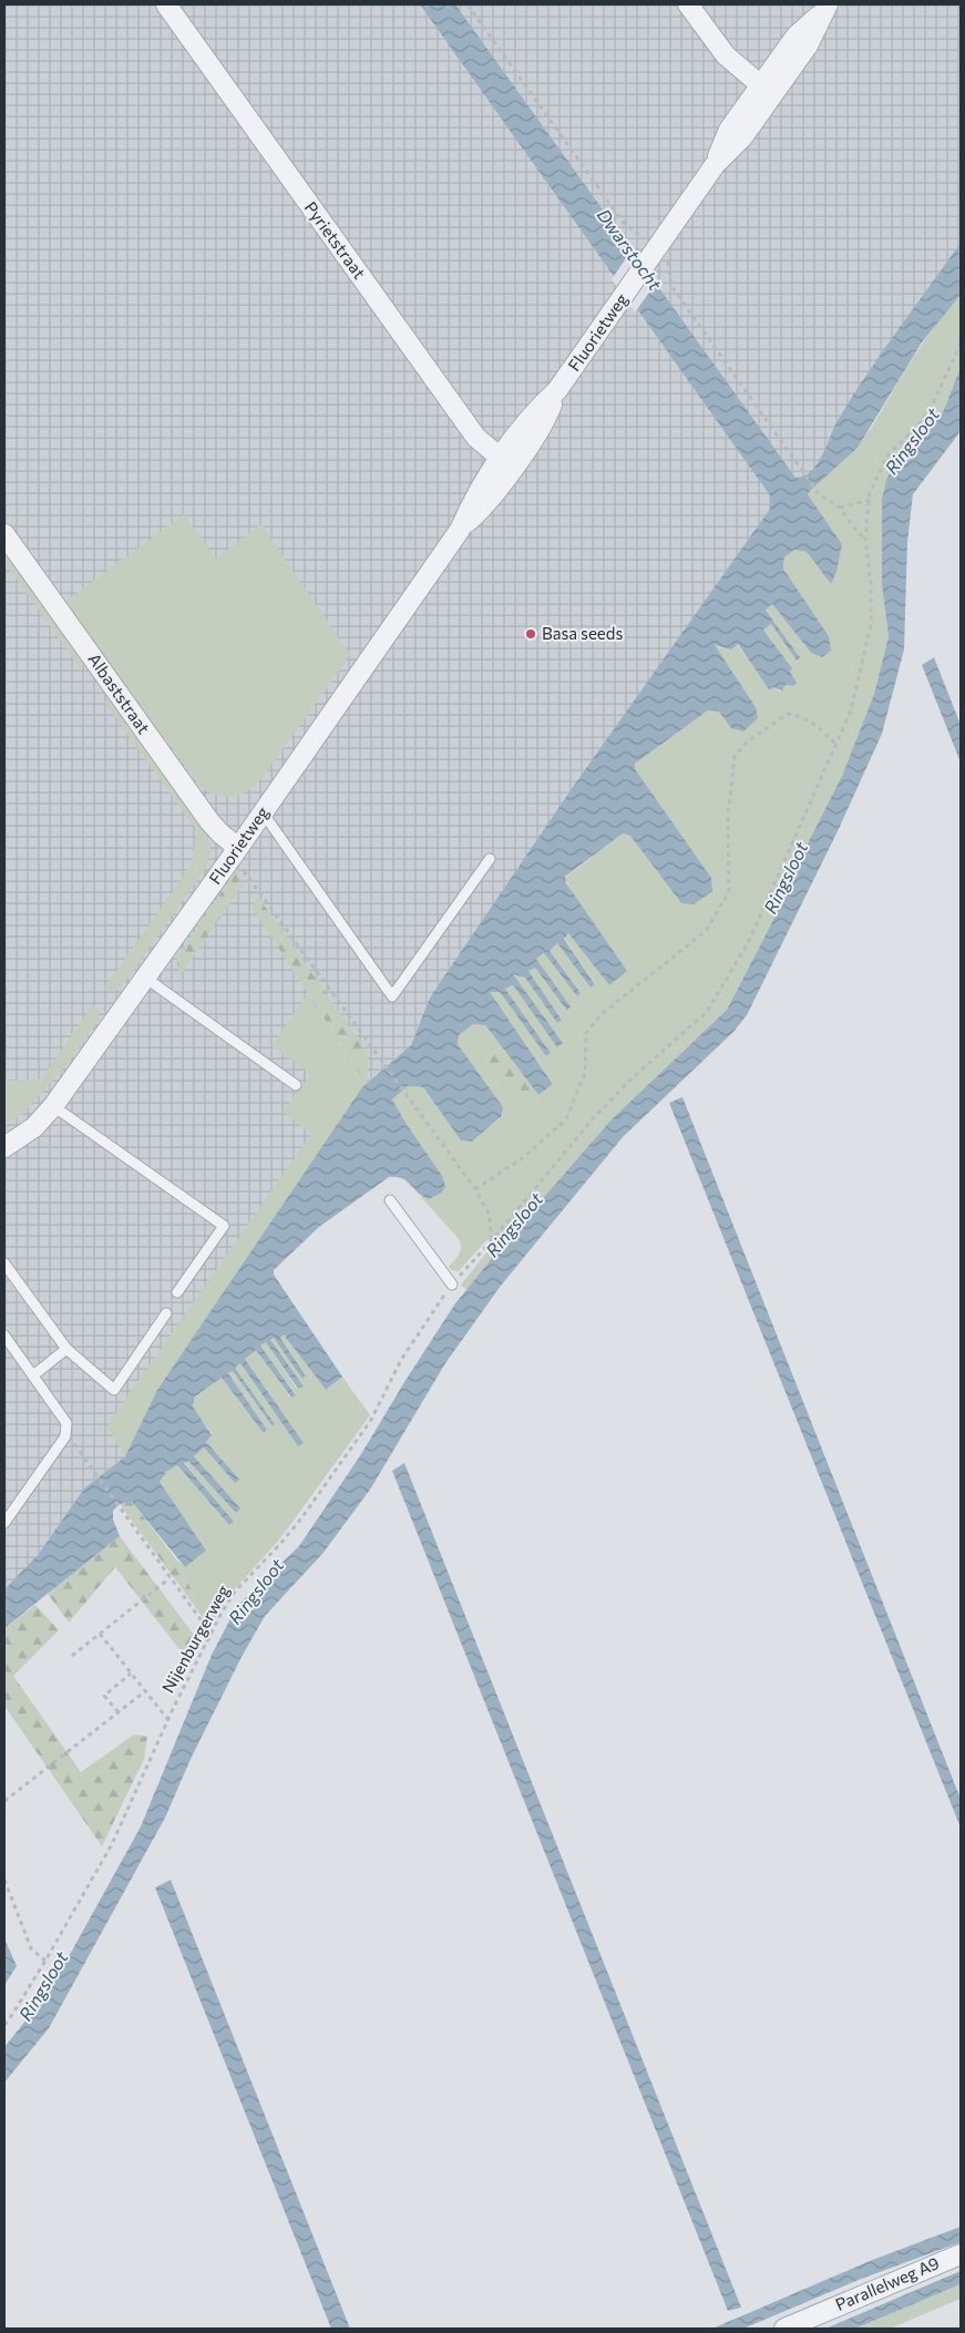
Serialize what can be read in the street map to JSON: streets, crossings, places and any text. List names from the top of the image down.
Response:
{
  "streets": {
    "street": [
      "Pyrietstraat",
      "Fluorietweg",
      "Albaststraat",
      "Parallelweg A9"
    ],
    "path": ["Nijenburgerweg"]
  },
  "crossings": [
    ["Pyrietstraat", "Fluorietweg"],
    ["Fluorietweg", "Albaststraat"]
  ],
  "water": ["Dwarstocht", "Ringsloot"],
  "places": ["Basa seeds"]
}
